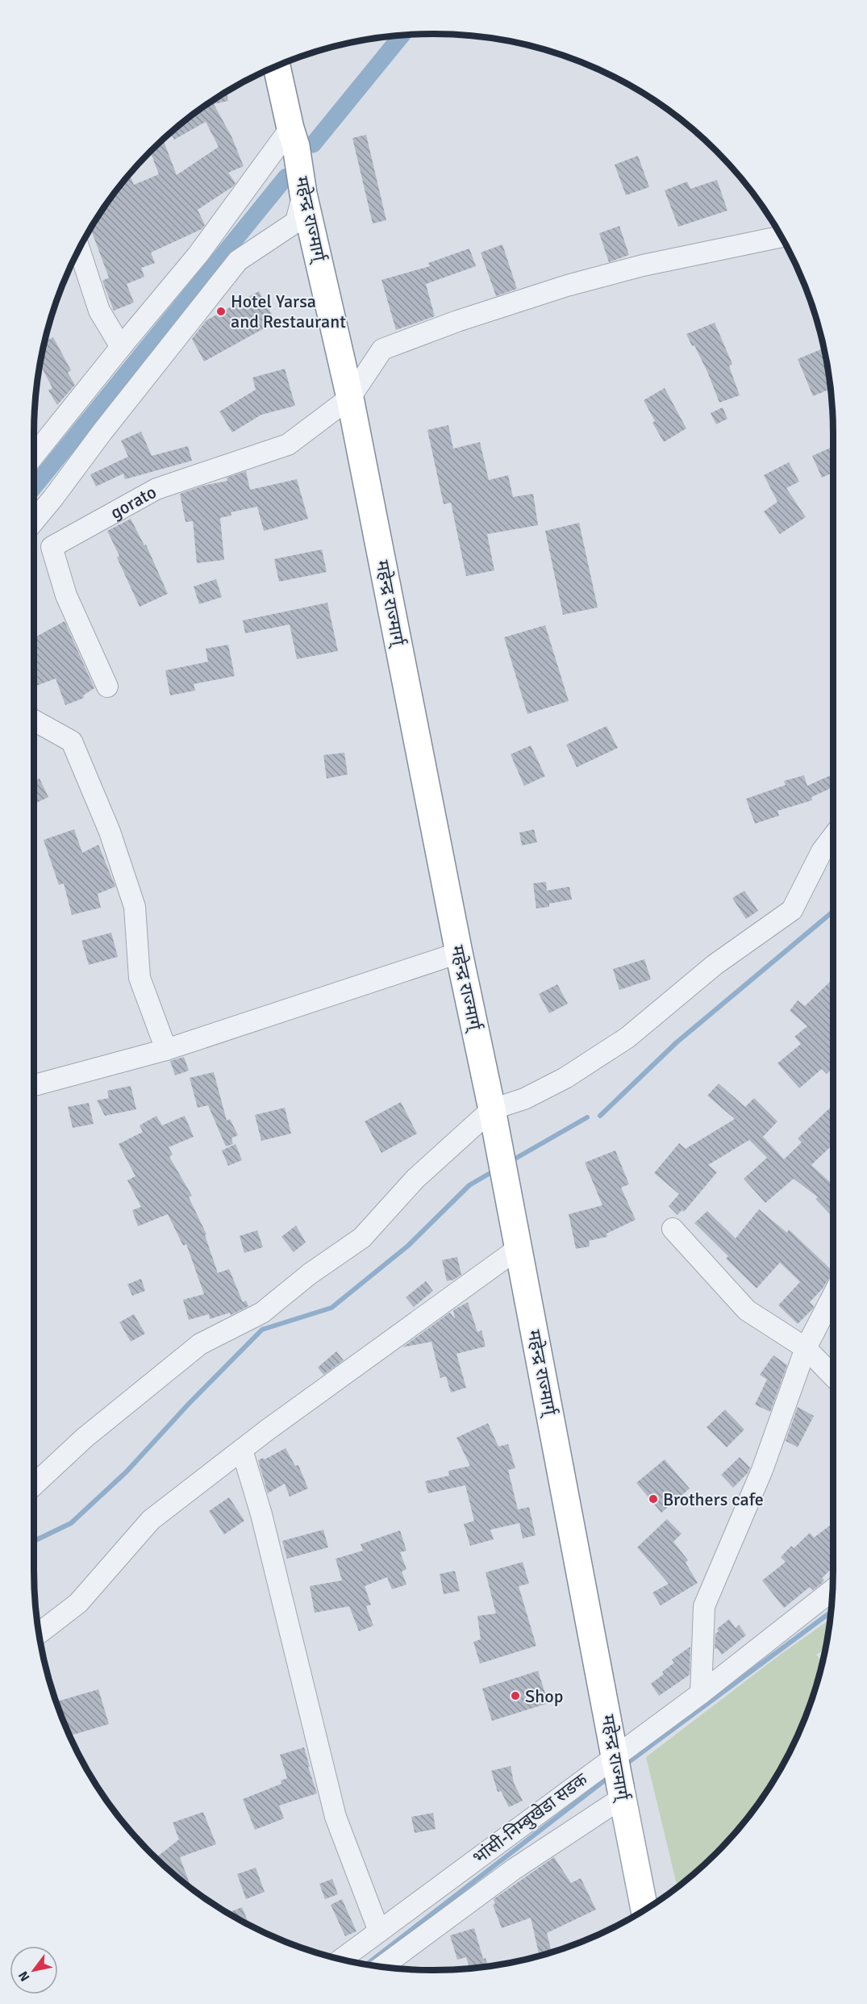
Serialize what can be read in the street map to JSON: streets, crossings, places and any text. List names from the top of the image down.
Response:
{
  "streets": {
    "main road": ["महेन्द्र राज्मार्ग्"],
    "street": ["gorato", "भांसी-निम्बुखेडा सडक"]
  },
  "crossings": [
    ["महेन्द्र राज्मार्ग्", "gorato"],
    ["महेन्द्र राज्मार्ग्", "भांसी-निम्बुखेडा सडक"]
  ],
  "places": ["Hotel Yarsa and Restaurant", "Brothers cafe", "Shop"],
  "north": "bottom left"
}
